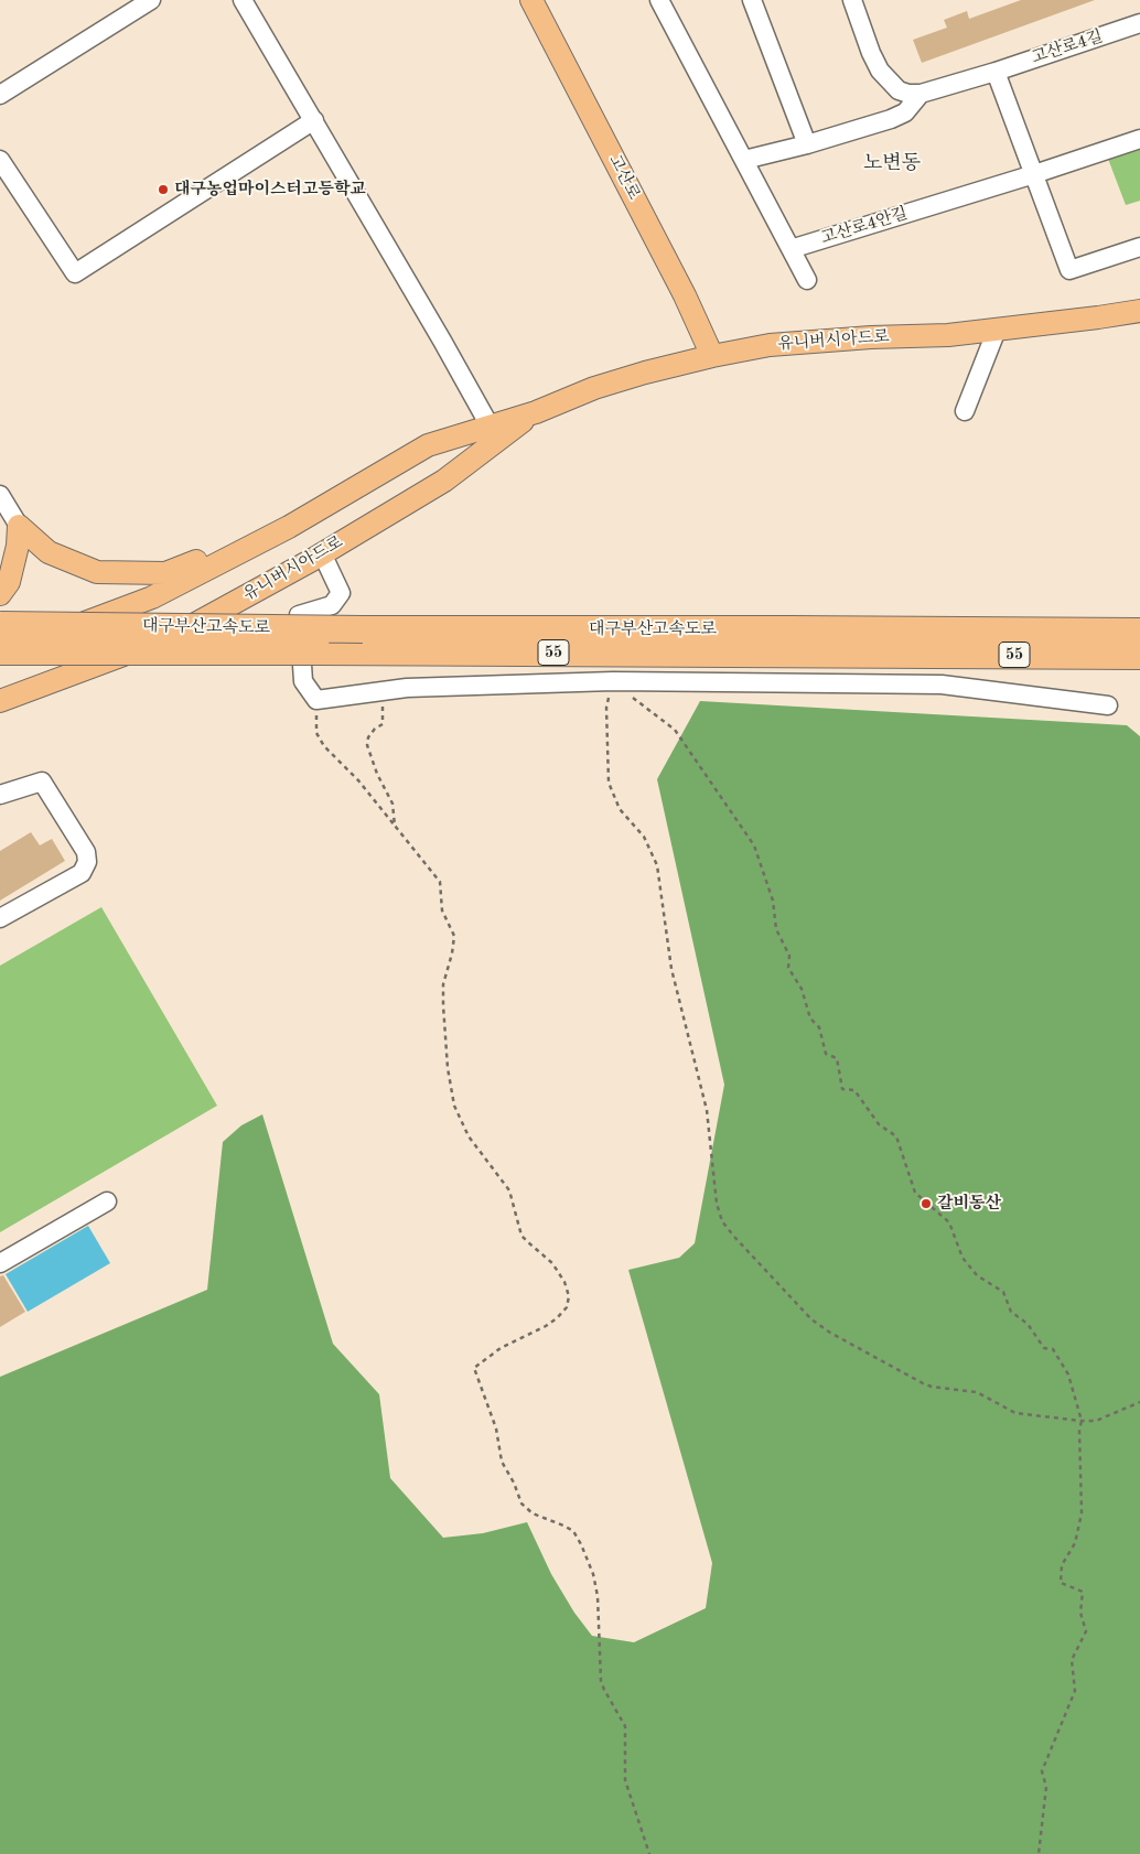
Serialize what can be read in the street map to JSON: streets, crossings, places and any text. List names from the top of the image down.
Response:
{
  "streets": {
    "highway": ["대구부산고속도로", "55"],
    "main road": ["고산로", "유니버시아드로"],
    "street": ["고산로4길", "고산로4안길"]
  },
  "crossings": [
    ["고산로", "유니버시아드로"],
    ["유니버시아드로", "대구부산고속도로"]
  ],
  "districts": ["노변동"],
  "places": ["대구농업마이스터고등학교", "갈비동산"]
}
